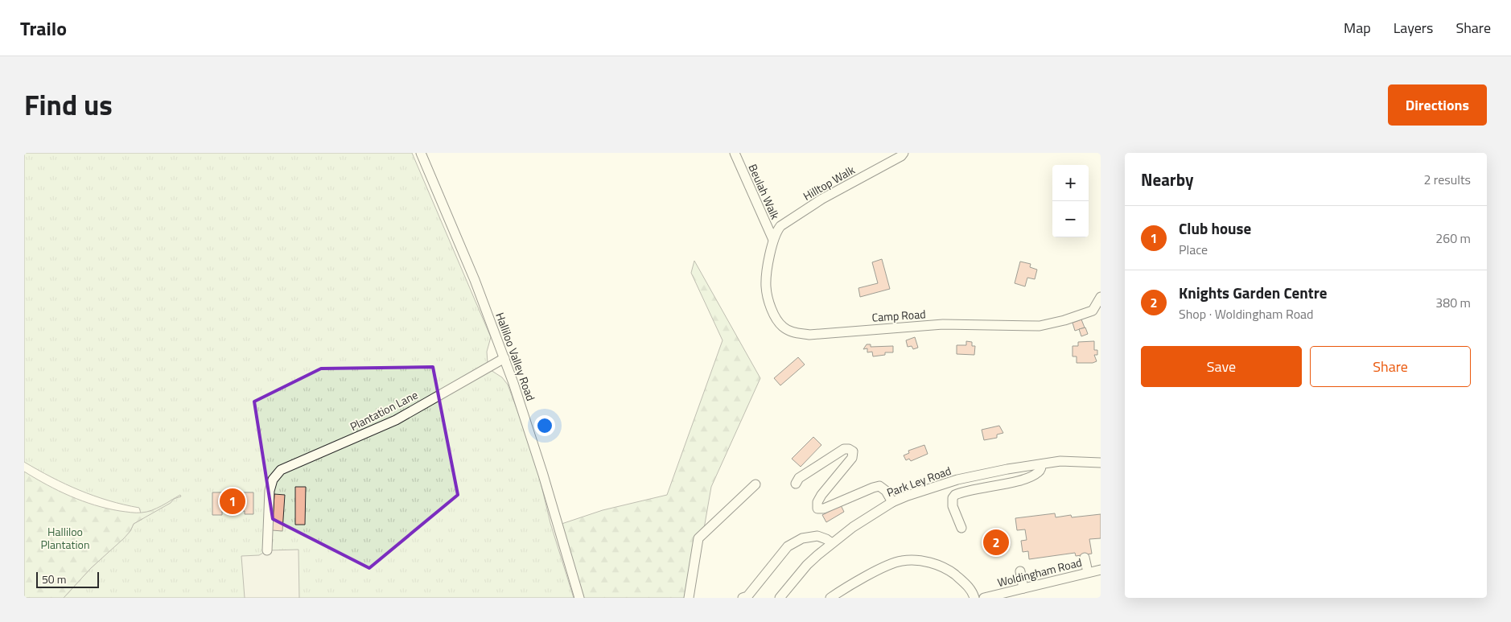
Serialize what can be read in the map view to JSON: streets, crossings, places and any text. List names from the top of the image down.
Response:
{
  "streets": {
    "street": [
      "Hilltop Walk",
      "Beulah Walk",
      "Camp Road",
      "Halliloo Valley Road",
      "Plantation Lane",
      "Park Ley Road",
      "Woldingham Road"
    ]
  },
  "crossings": [
    ["Hilltop Walk", "Beulah Walk"],
    ["Hilltop Walk", "Camp Road"],
    ["Beulah Walk", "Camp Road"],
    ["Halliloo Valley Road", "Plantation Lane"]
  ],
  "parks": ["Halliloo Plantation"],
  "scale_bar": "50 m",
  "page": {
    "header": "Trailo",
    "nav": ["Map", "Layers", "Share"],
    "title": "Find us",
    "buttons": [
      "Directions",
      ["Save", "Share"]
    ],
    "heading": ["Nearby", "2 results"],
    "map_buttons": ["+", "−"],
    "list": [
      {
        "mark": "1",
        "name": "Club house",
        "note": "Place",
        "value": "260 m"
      },
      {
        "mark": "2",
        "name": "Knights Garden Centre",
        "note": "Shop · Woldingham Road",
        "value": "380 m"
      }
    ],
    "pins": ["1", "2"],
    "scale": "50 m"
  }
}
